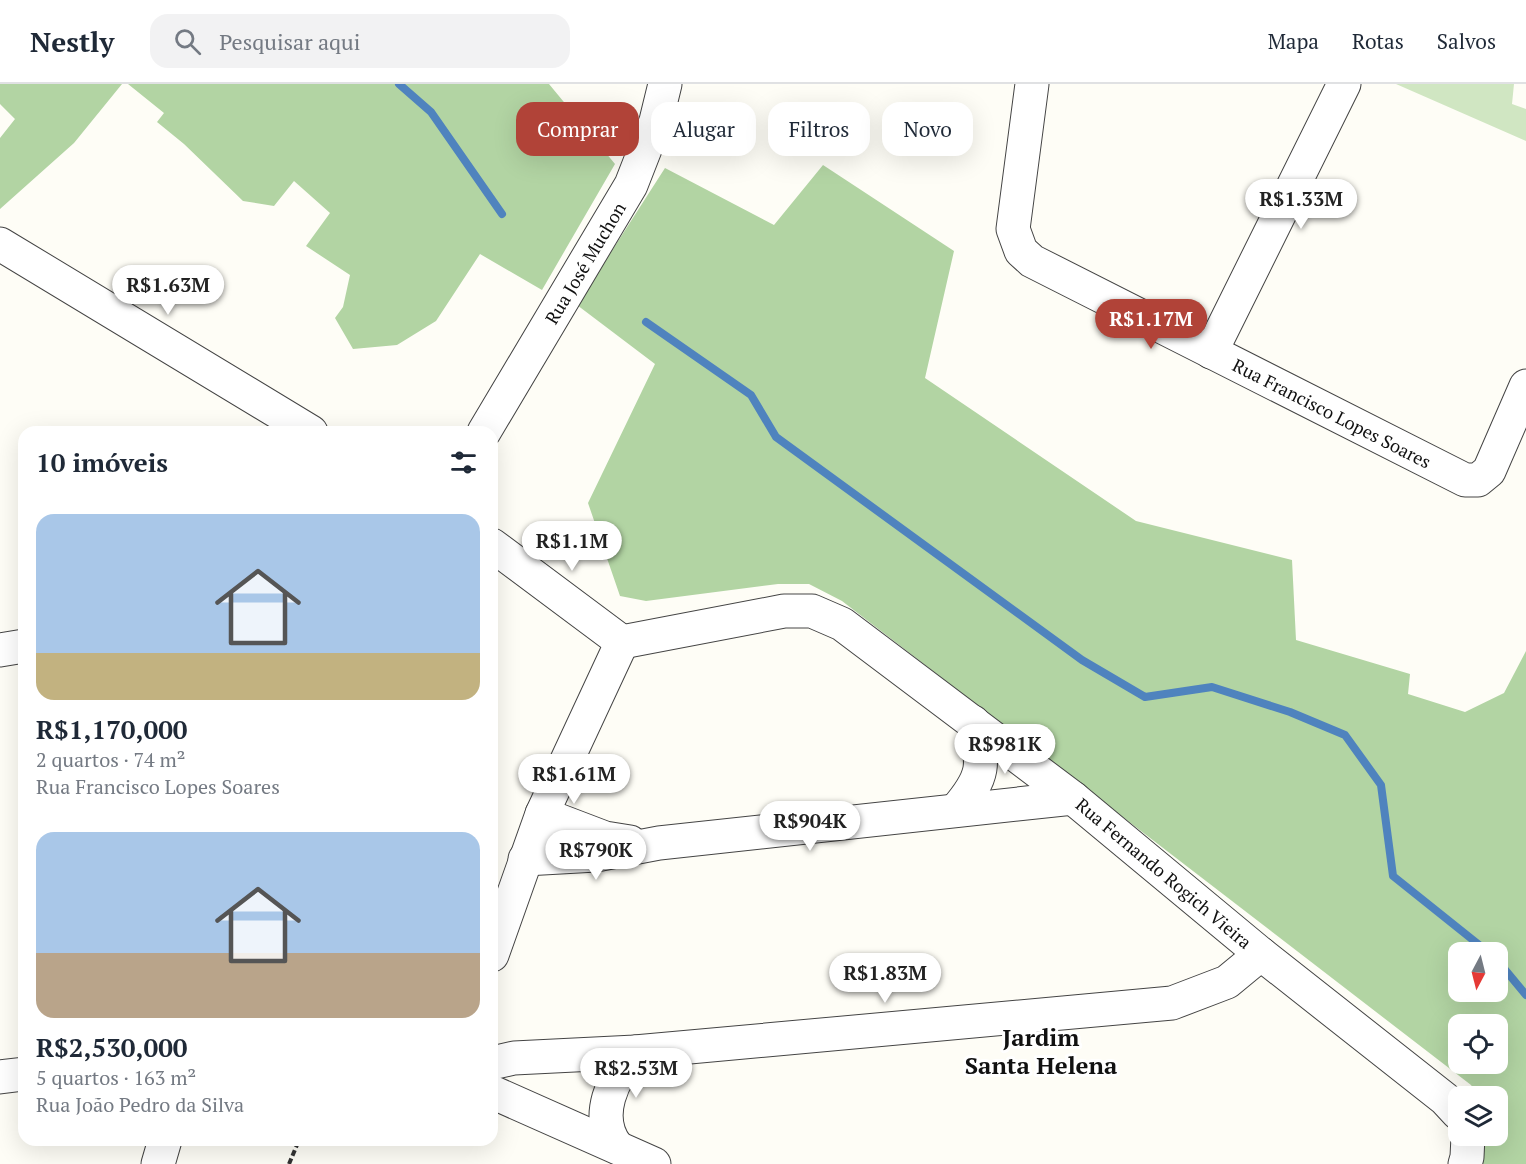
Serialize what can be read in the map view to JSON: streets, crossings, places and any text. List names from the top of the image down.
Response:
{
  "streets": {
    "street": ["Rua José Muchon", "Rua Francisco Lopes Soares", "Rua Fernando Rogich Vieira"]
  },
  "districts": ["Jardim Santa Helena"],
  "north": "bottom",
  "page": {
    "header": "Nestly",
    "search": "Pesquisar aqui",
    "nav": ["Mapa", "Rotas", "Salvos"],
    "chip": [
      "Comprar",
      "Alugar",
      "Filtros",
      "Novo"
    ],
    "price": [
      "R$1.33M",
      "R$1.63M",
      "R$1.17M",
      "R$1.1M",
      "R$981K",
      "R$1.61M",
      "R$904K",
      "R$790K",
      "R$1.83M",
      "R$2.53M"
    ],
    "heading": "10 imóveis",
    "list": [
      {
        "name": "R$1,170,000",
        "note": "2 quartos · 74 m² · Rua Francisco Lopes Soares"
      },
      {
        "name": "R$2,530,000",
        "note": "5 quartos · 163 m² · Rua João Pedro da Silva"
      }
    ]
  }
}
